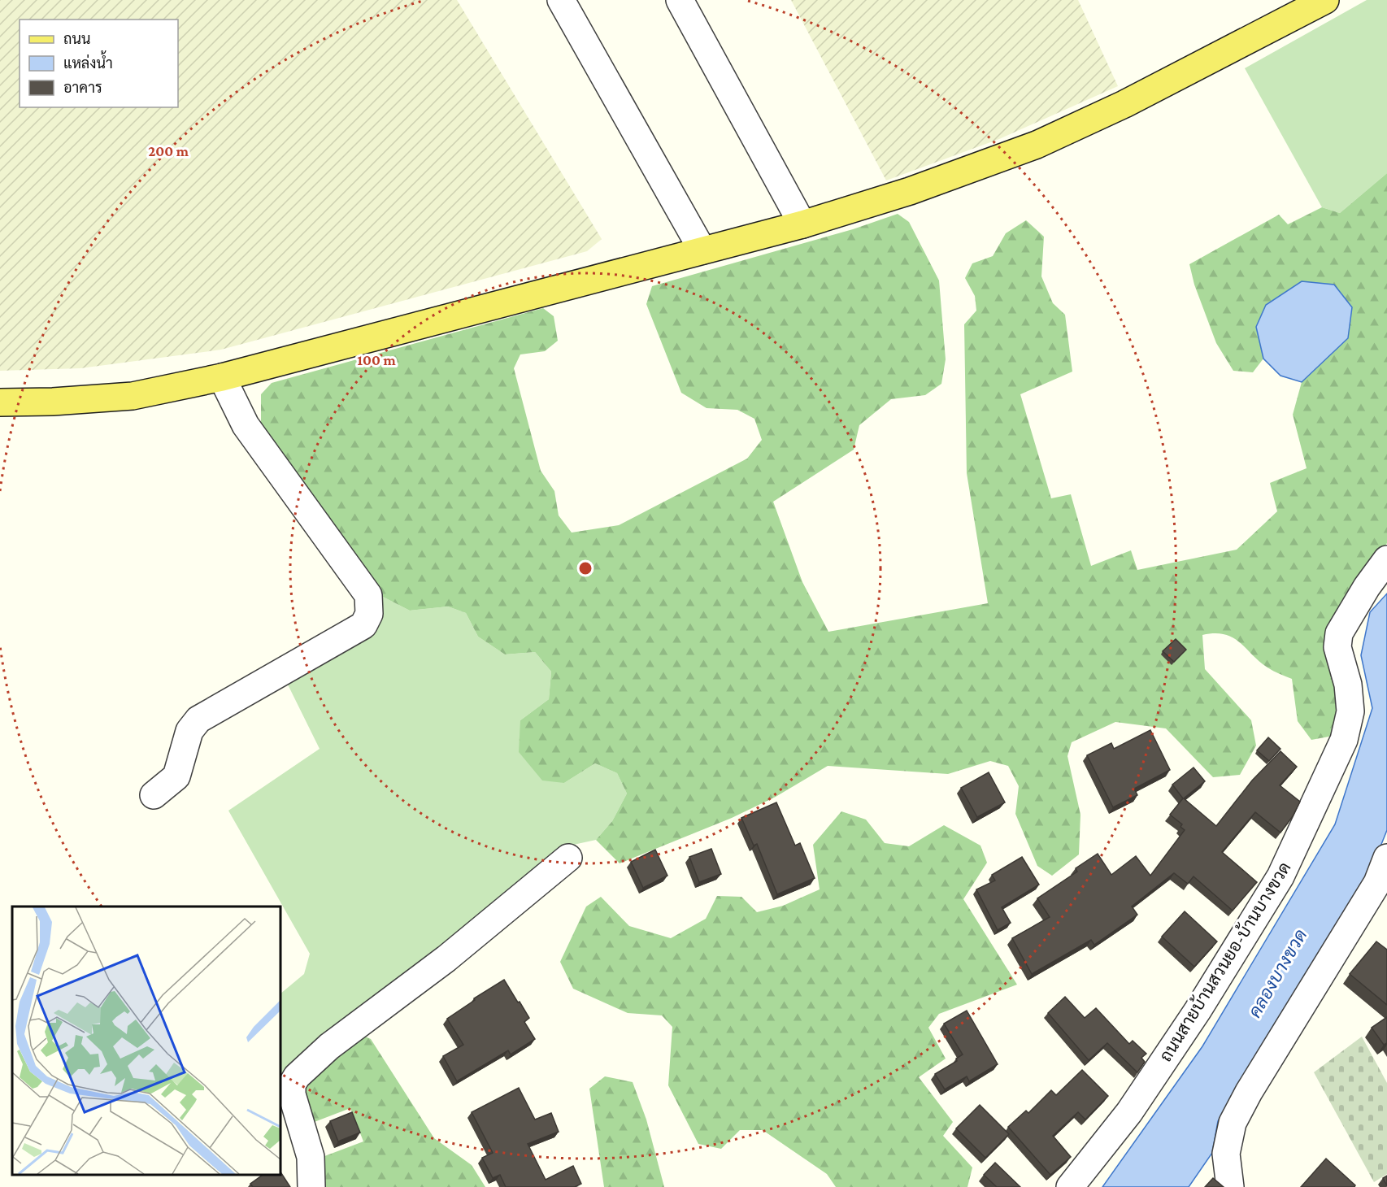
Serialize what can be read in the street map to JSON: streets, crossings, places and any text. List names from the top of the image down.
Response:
{
  "streets": {
    "street": ["ถนนสายบ้านสวนยอ-บ้านบางขวด"]
  },
  "water": ["คลองบางขวด"],
  "legend": ["ถนน", "แหล่งน้ำ", "อาคาร"],
  "rings": ["200 m", "100 m"]
}
